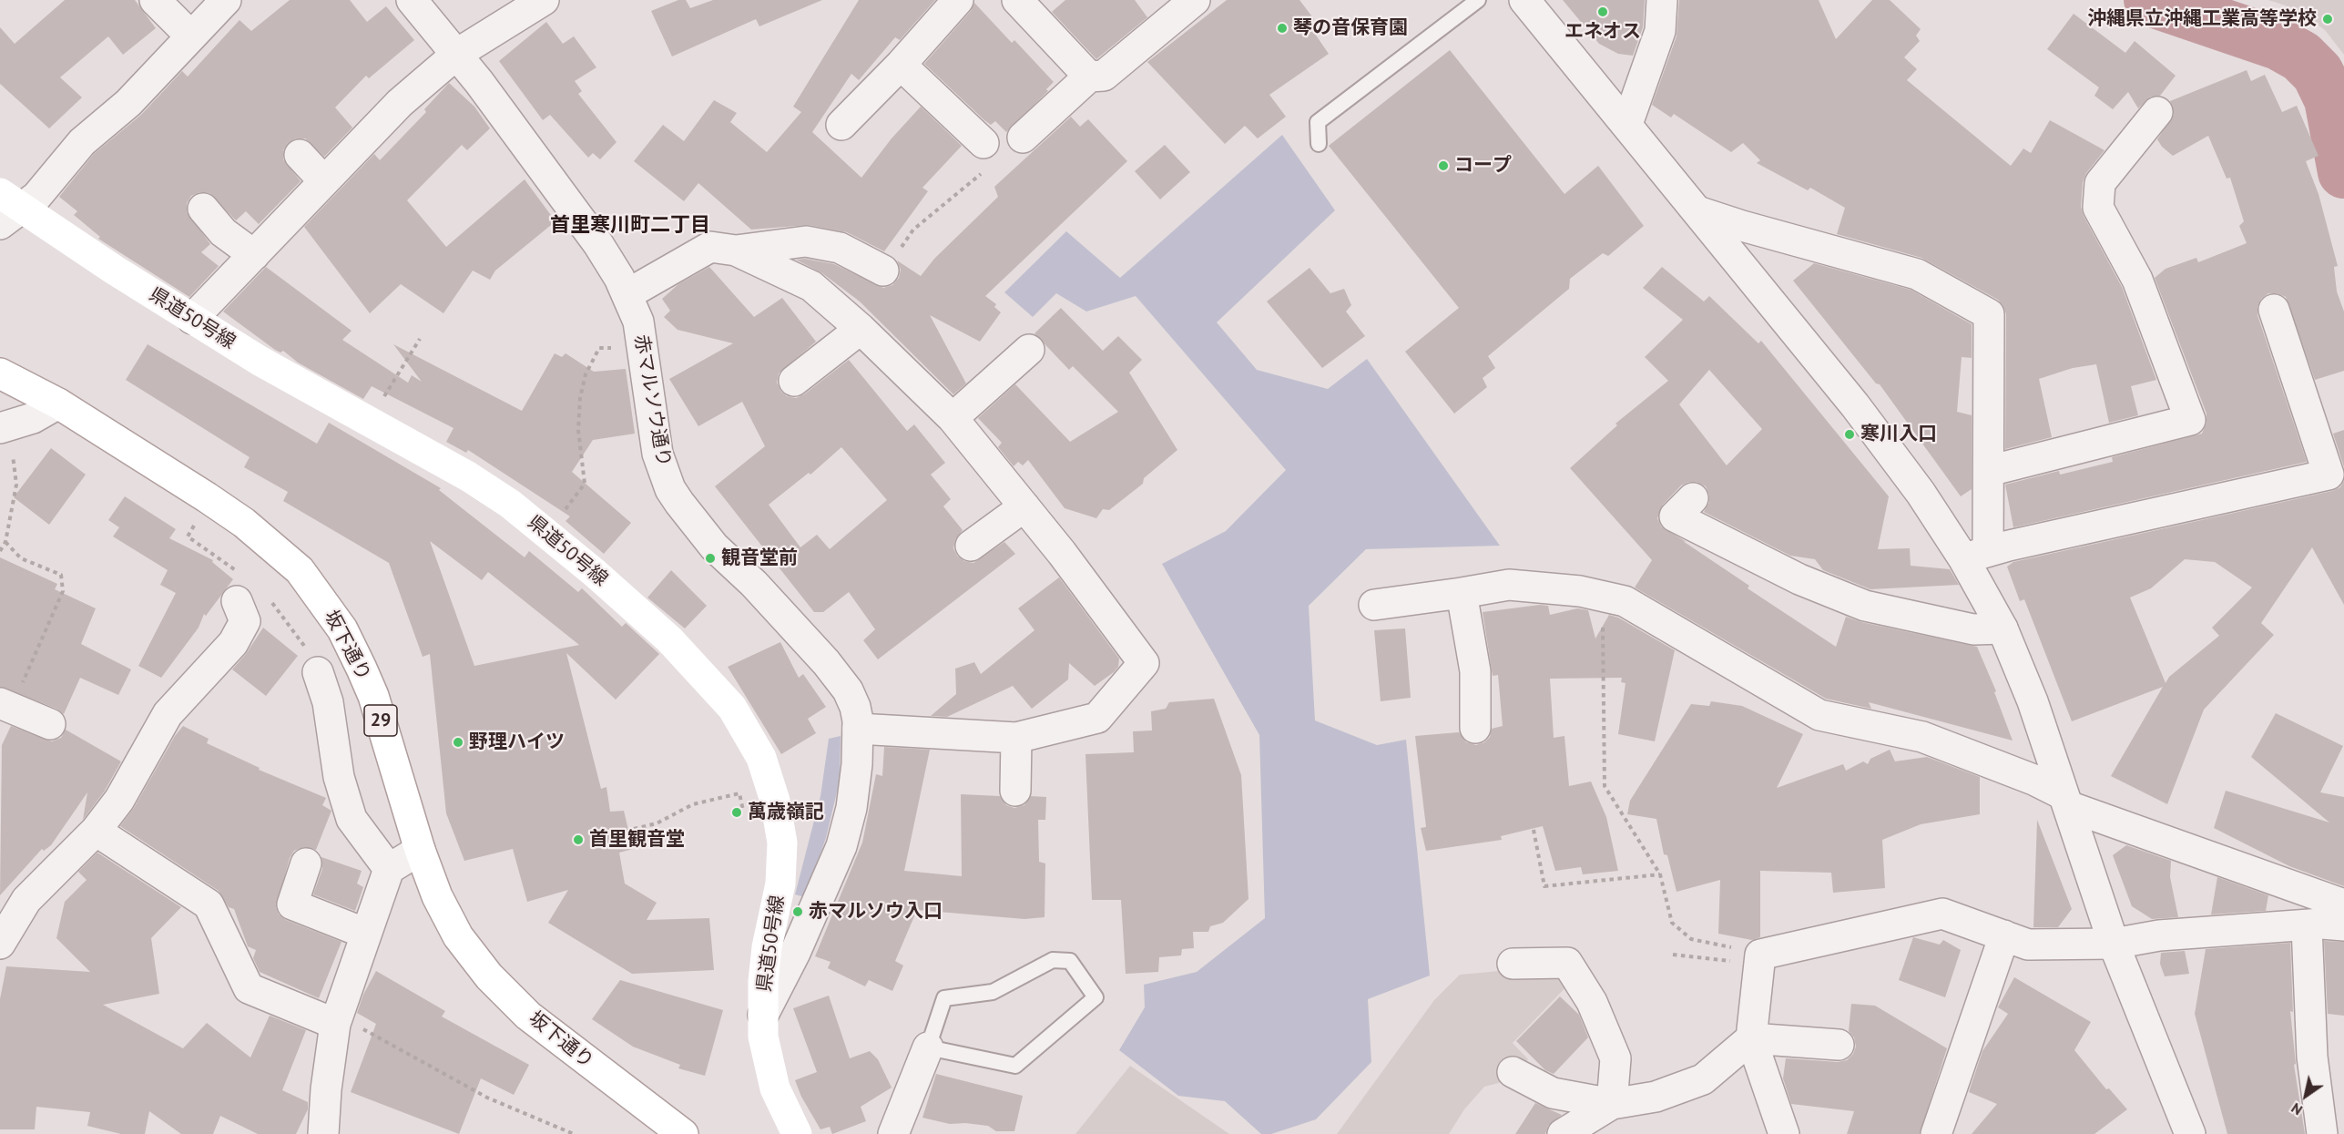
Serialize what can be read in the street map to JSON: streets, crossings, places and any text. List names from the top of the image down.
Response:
{
  "streets": {
    "main road": ["県道50号線", "坂下通り", "29"],
    "street": ["赤マルソウ通り"]
  },
  "crossings": [
    ["県道50号線", "赤マルソウ通り"]
  ],
  "districts": ["首里寒川町二丁目"],
  "places": [
    "エネオス",
    "沖縄県立沖縄工業高等学校",
    "琴の音保育園",
    "コープ",
    "寒川入口",
    "観音堂前",
    "野理ハイツ",
    "萬歳嶺記",
    "首里観音堂",
    "赤マルソウ入口"
  ],
  "north": "bottom left"
}
